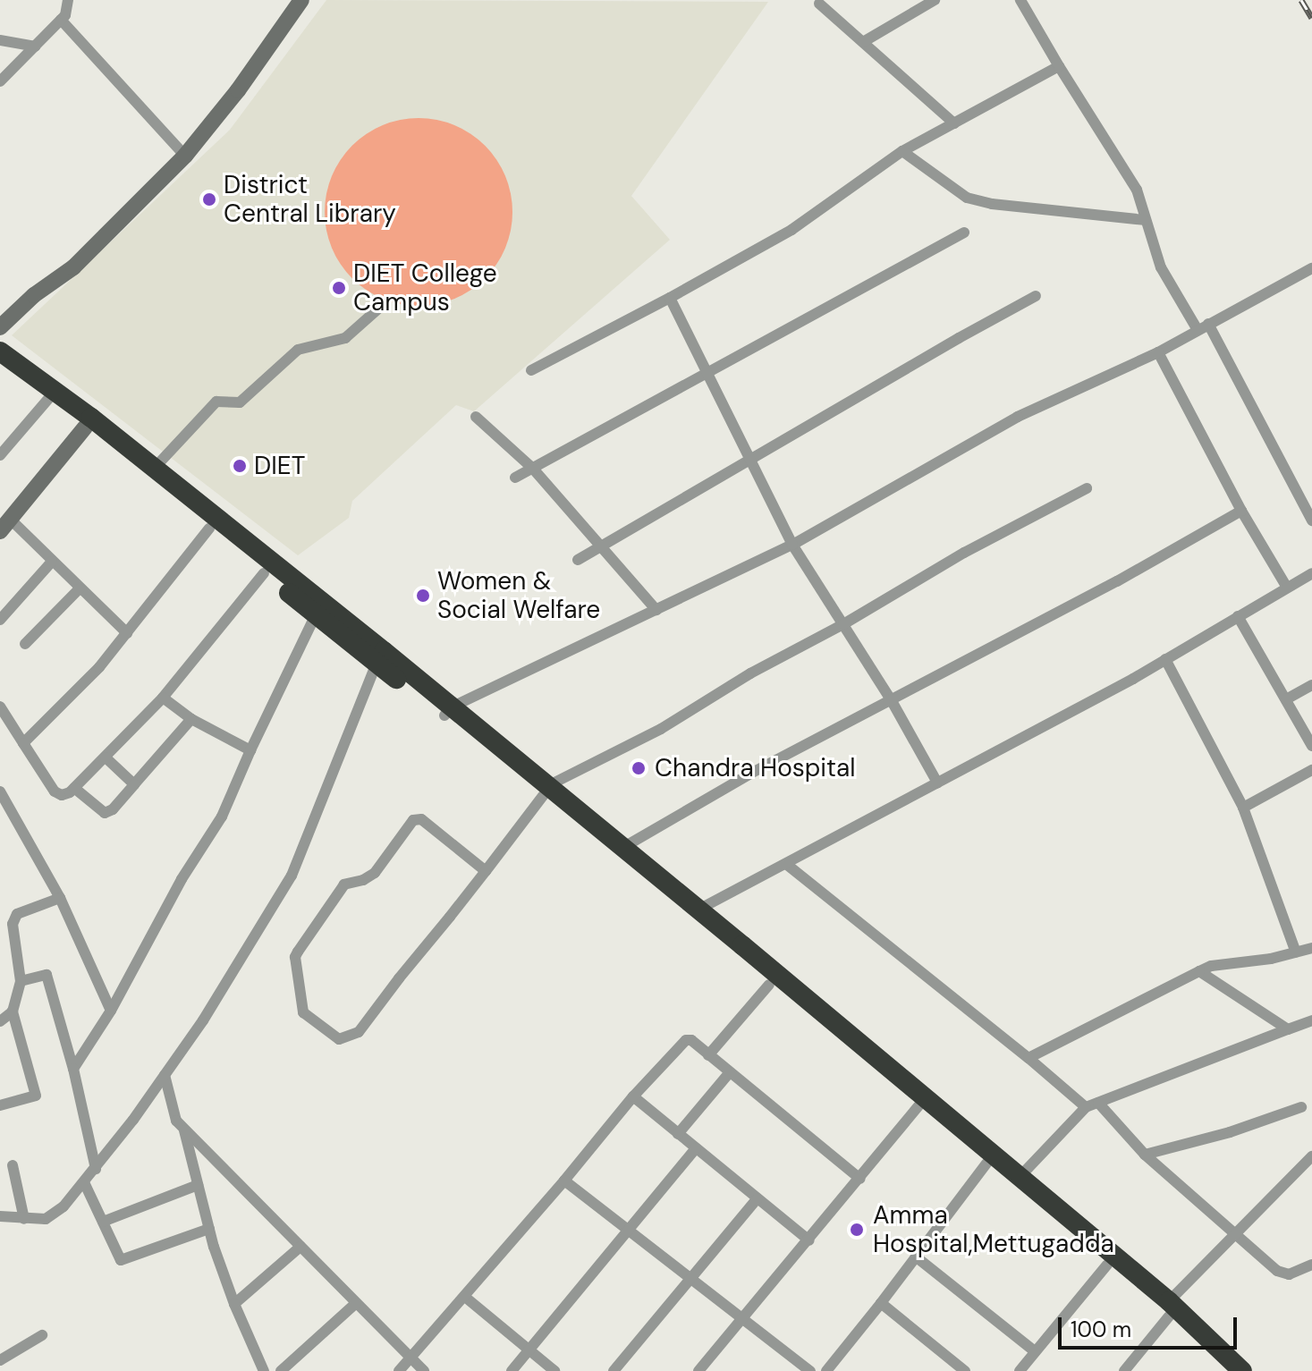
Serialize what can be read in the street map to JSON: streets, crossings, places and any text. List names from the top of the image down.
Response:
{
  "places": [
    "District Central Library",
    "DIET College Campus",
    "DIET",
    "Women & Social Welfare",
    "Chandra Hospital",
    "Amma Hospital,Mettugadda"
  ],
  "scale_bar": "100 m"
}
